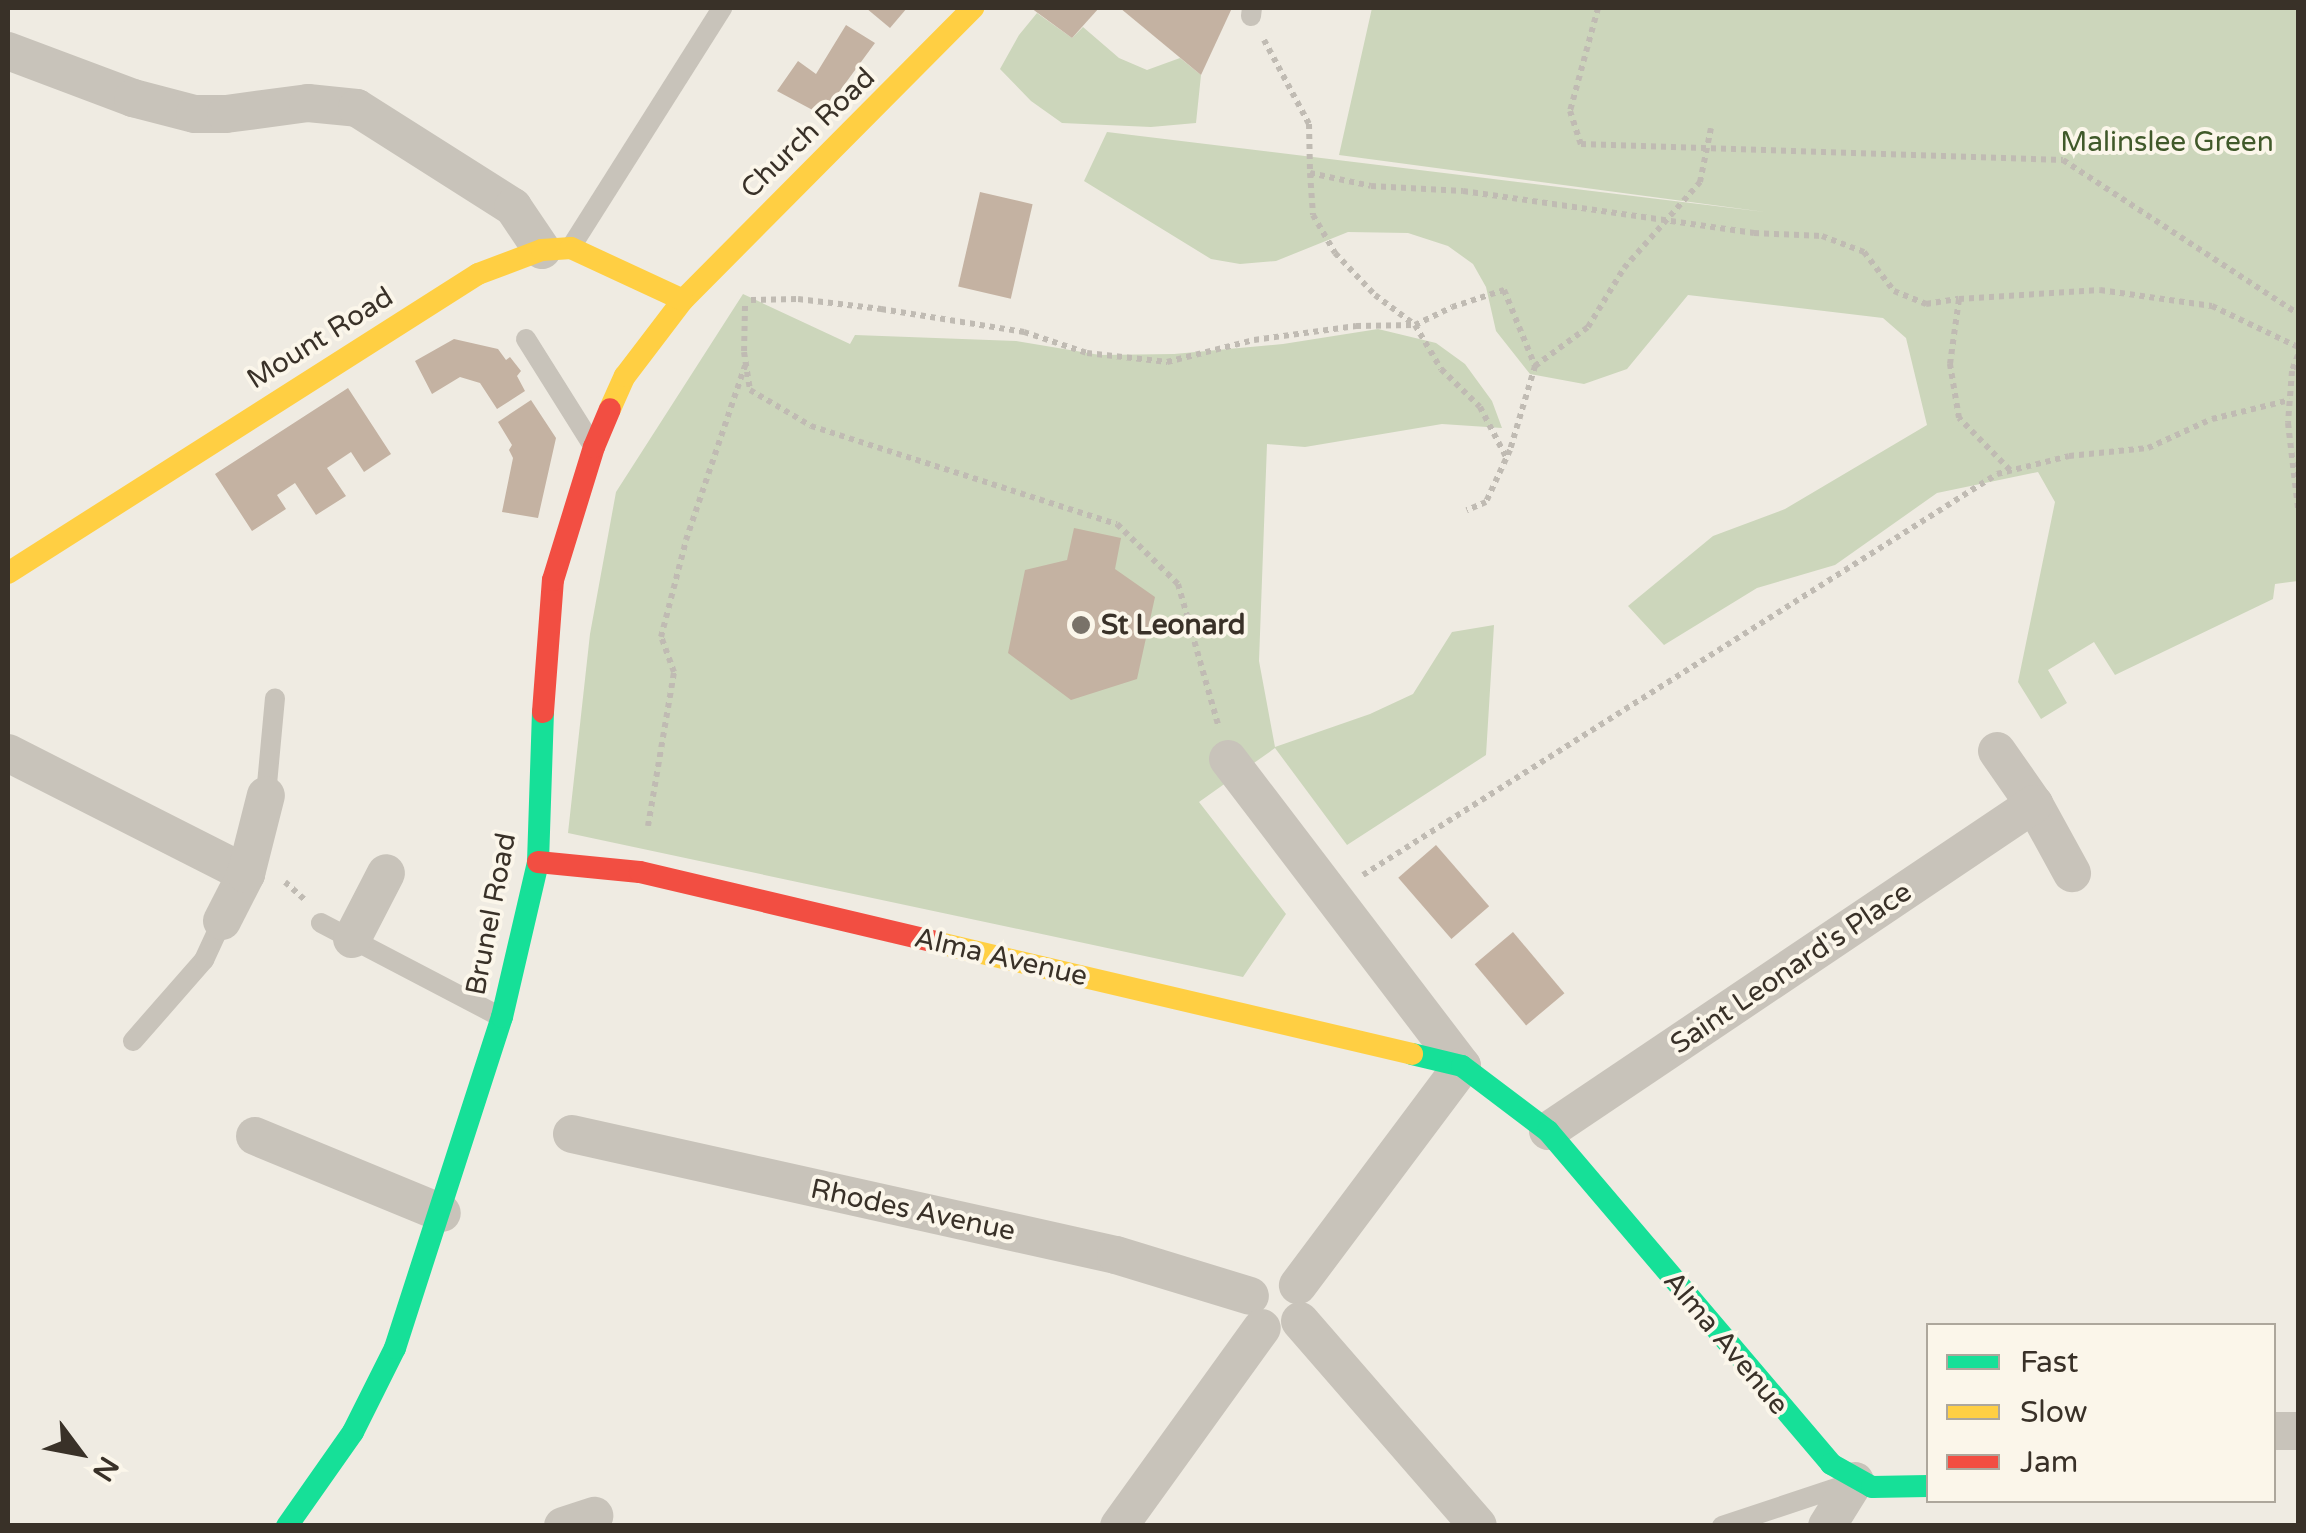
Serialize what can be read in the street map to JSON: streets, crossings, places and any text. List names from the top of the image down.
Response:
{
  "streets": {
    "street": [
      "Church Road",
      "Mount Road",
      "Brunel Road",
      "Alma Avenue",
      "Saint Leonard's Place",
      "Rhodes Avenue"
    ]
  },
  "crossings": [
    ["Church Road", "Brunel Road"],
    ["Brunel Road", "Alma Avenue"],
    ["Alma Avenue", "Saint Leonard's Place"]
  ],
  "parks": ["Malinslee Green"],
  "places": ["St Leonard"],
  "legend": ["Fast", "Slow", "Jam"],
  "north": "bottom right"
}
